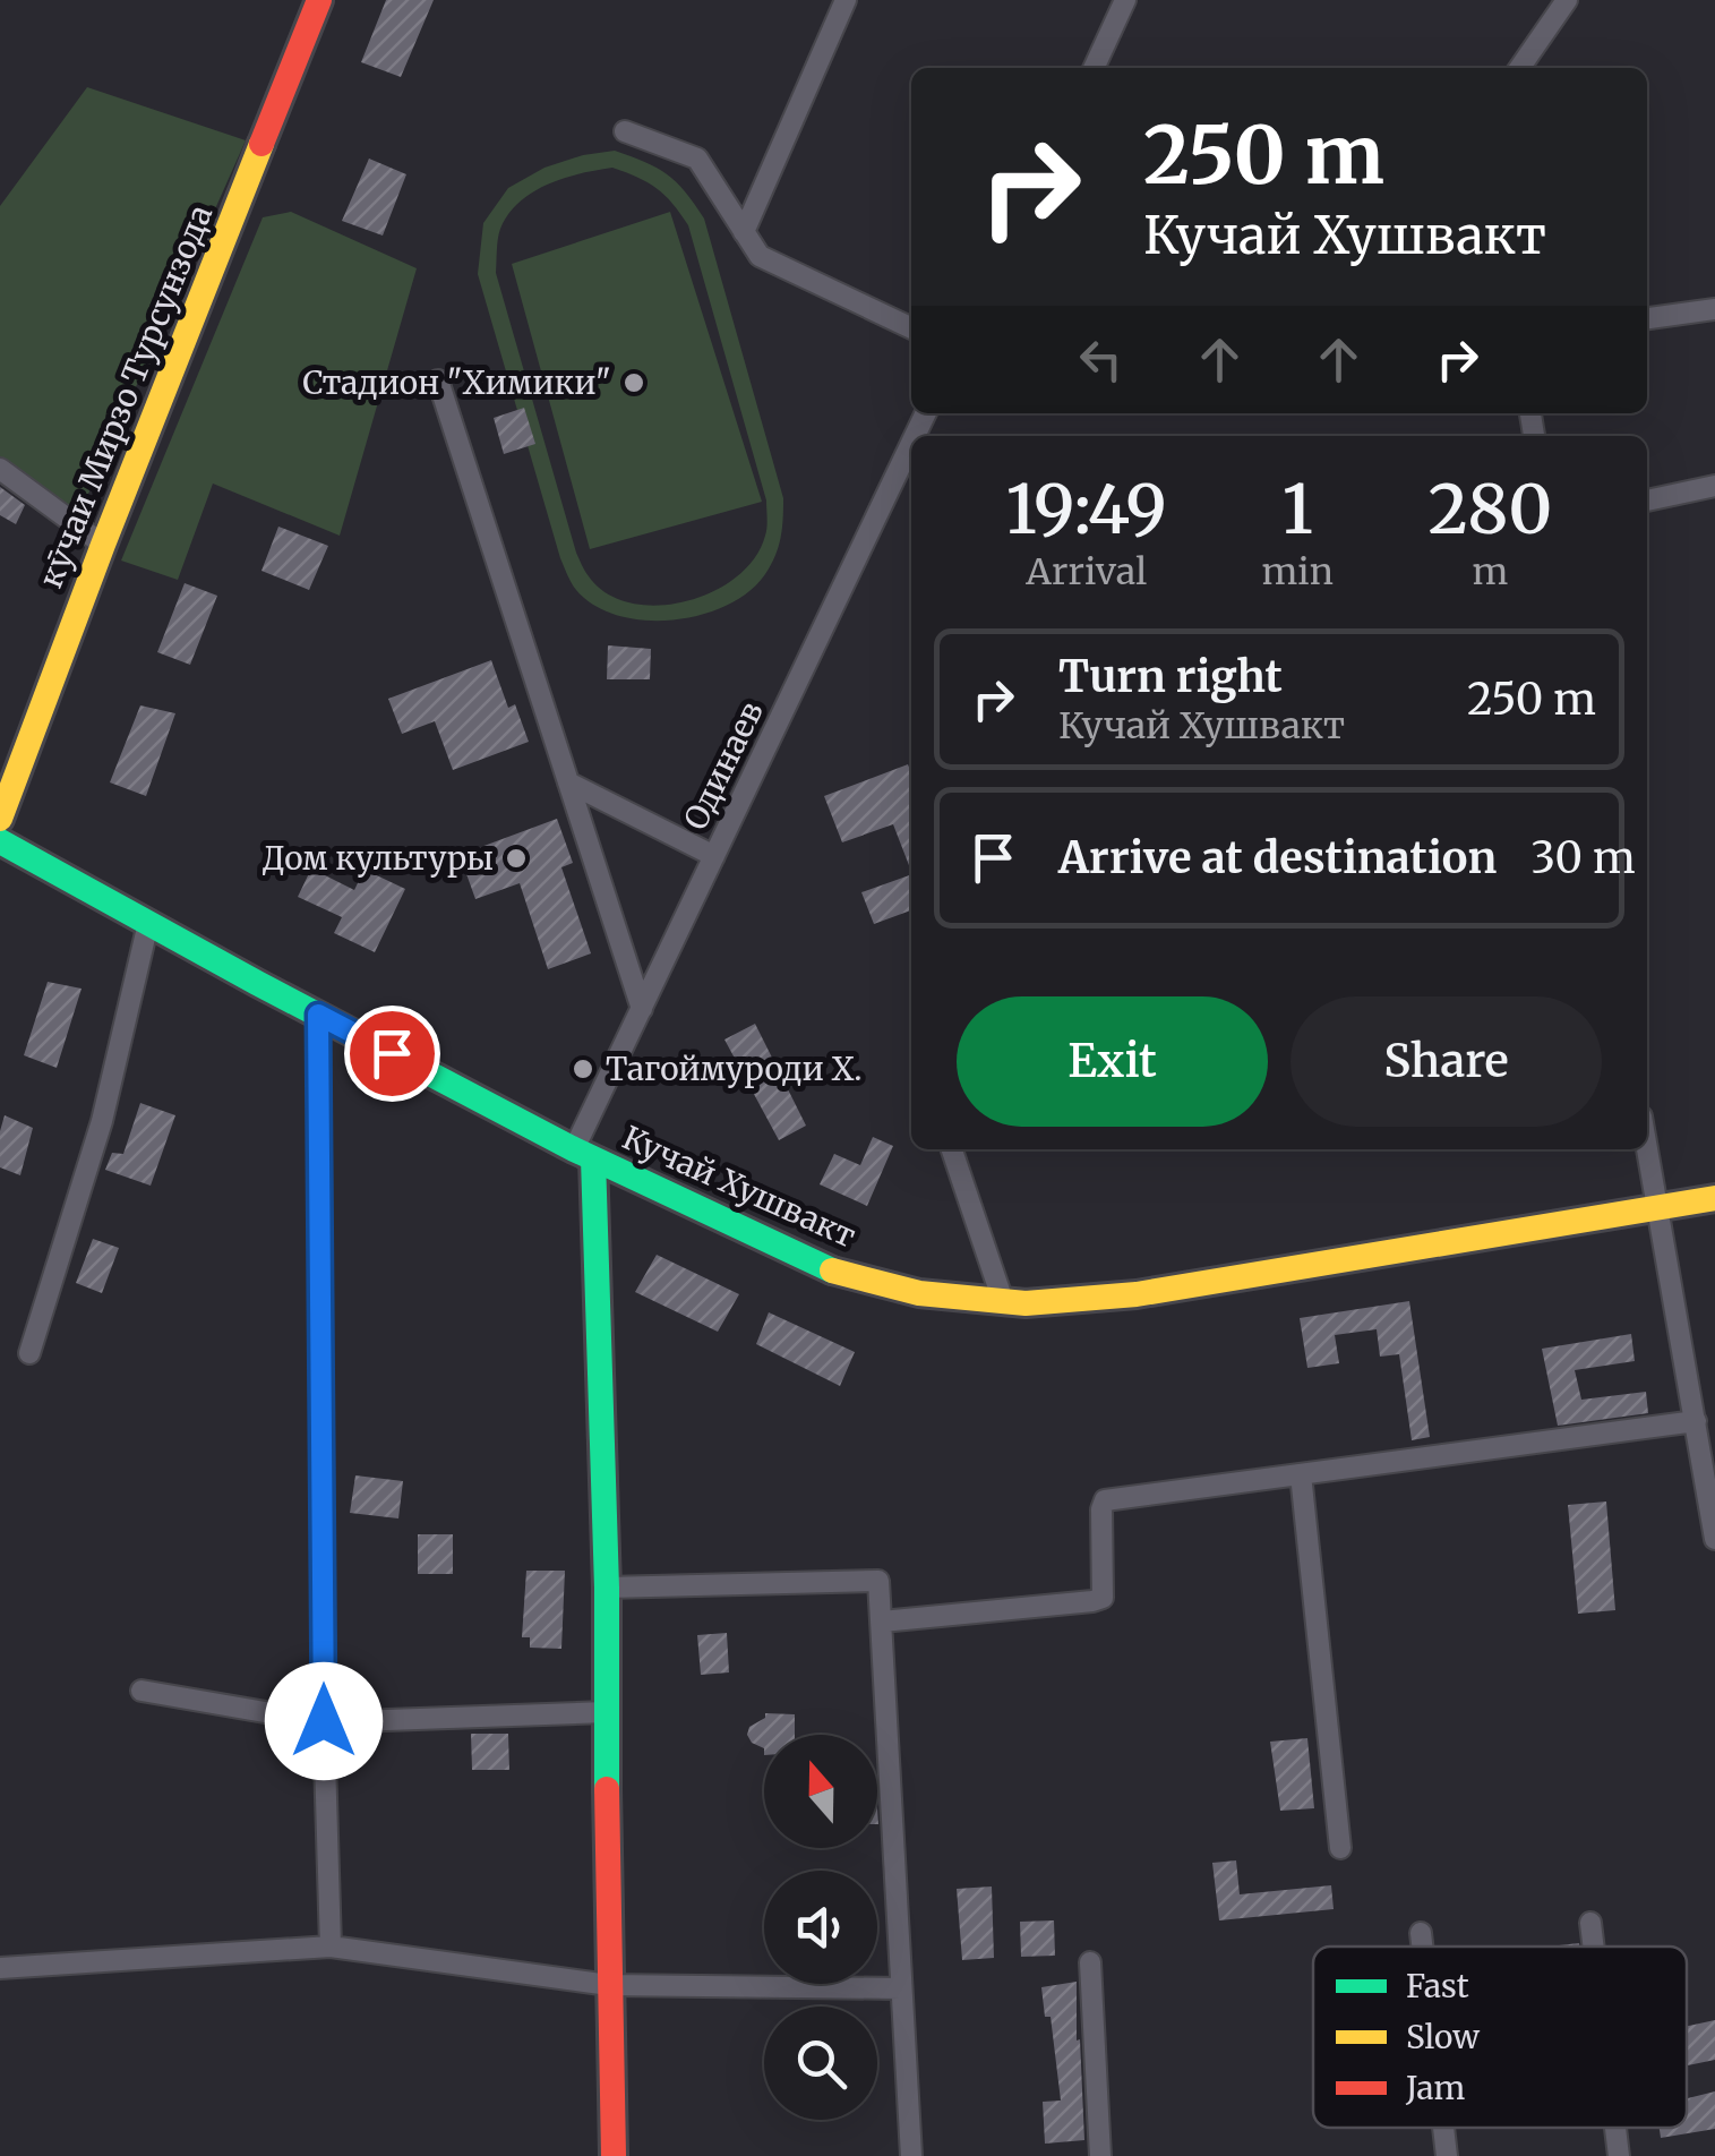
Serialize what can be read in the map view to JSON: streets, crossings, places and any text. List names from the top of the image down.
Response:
{
  "streets": {
    "street": ["кӯчаи Мирзо Турсунзода", "Одинаев", "Кучай Хушвакт"]
  },
  "crossings": [
    ["Одинаев", "Кучай Хушвакт"]
  ],
  "places": ["Стадион \"Химики\"", "Дом культуры", "Тагоймуроди Х."],
  "legend": ["Fast", "Slow", "Jam"],
  "north": "top",
  "page": {
    "turn": ["250 m", "Кучай Хушвакт"],
    "eta": [
      "19:49",
      "Arrival",
      "1",
      "min",
      "280",
      "m"
    ],
    "list": [
      {
        "name": "Turn right",
        "note": "Кучай Хушвакт",
        "value": "250 m"
      },
      {
        "name": "Arrive at destination",
        "value": "30 m"
      }
    ],
    "buttons": ["Exit", "Share"]
  }
}
